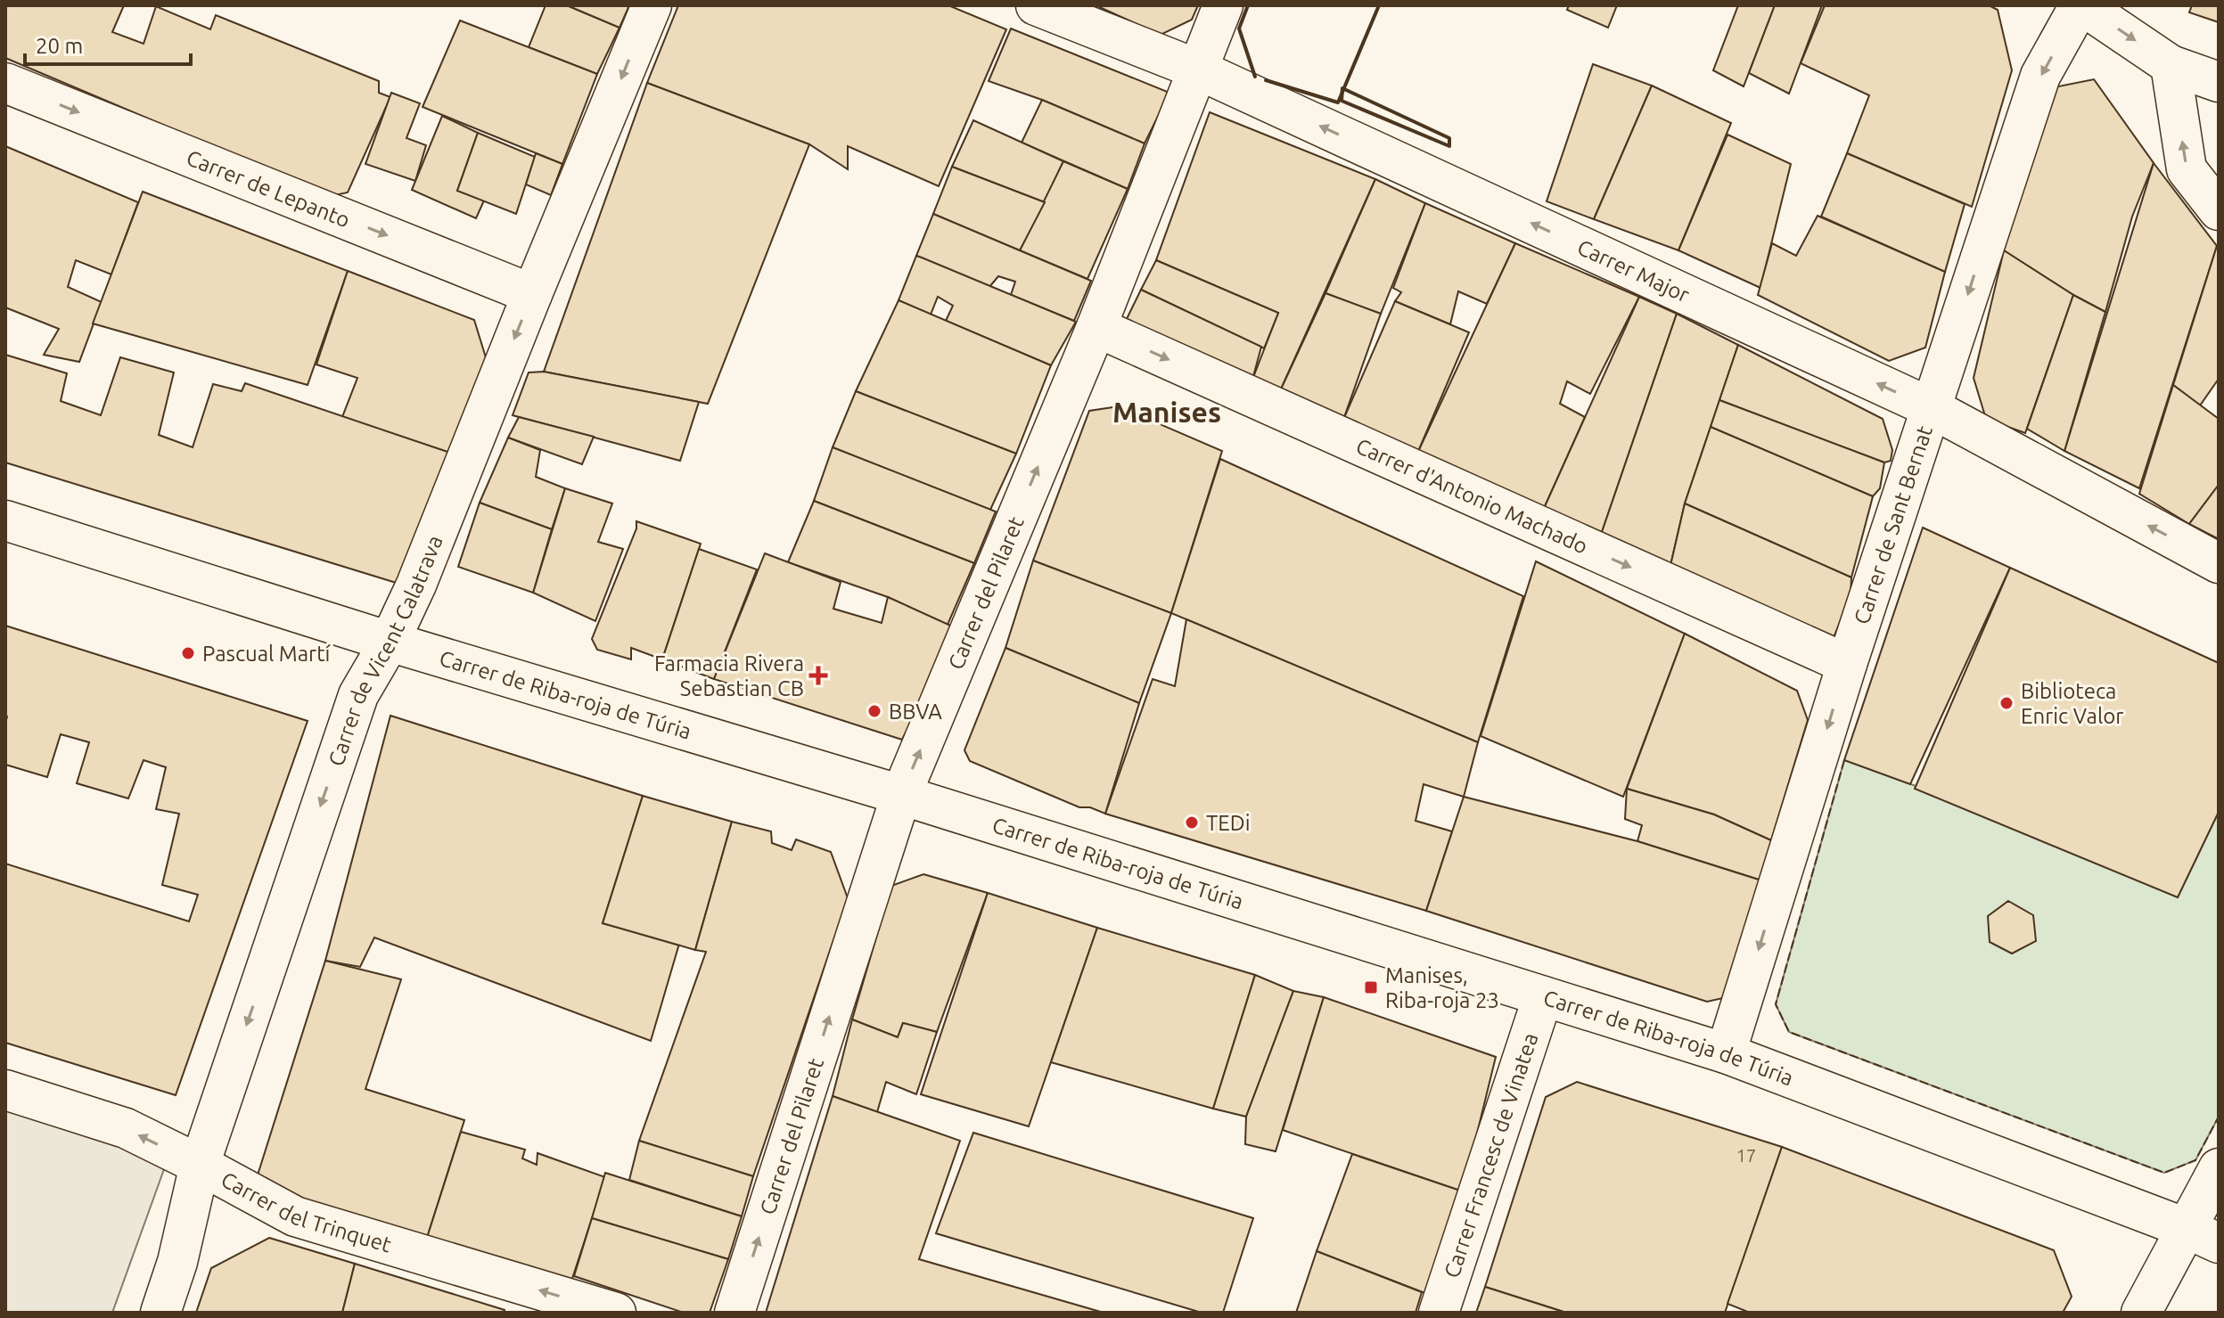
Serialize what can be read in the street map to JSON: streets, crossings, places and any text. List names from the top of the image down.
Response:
{
  "streets": {
    "street": [
      "Carrer de Lepanto",
      "Carrer Major",
      "Carrer d'Antonio Machado",
      "Carrer de Sant Bernat",
      "Carrer del Pilaret",
      "Carrer de Vicent Calatrava",
      "Carrer de Riba-roja de Túria",
      "Carrer Francesc de Vinatea",
      "Carrer del Trinquet"
    ]
  },
  "crossings": [
    ["Carrer de Lepanto", "Carrer de Vicent Calatrava"],
    ["Carrer Major", "Carrer de Sant Bernat"],
    ["Carrer Major", "Carrer del Pilaret"],
    ["Carrer d'Antonio Machado", "Carrer de Sant Bernat"],
    ["Carrer d'Antonio Machado", "Carrer del Pilaret"],
    ["Carrer de Sant Bernat", "Carrer de Riba-roja de Túria"],
    ["Carrer del Pilaret", "Carrer de Riba-roja de Túria"],
    ["Carrer de Vicent Calatrava", "Carrer de Riba-roja de Túria"],
    ["Carrer de Vicent Calatrava", "Carrer del Trinquet"],
    ["Carrer de Riba-roja de Túria", "Carrer Francesc de Vinatea"]
  ],
  "one_way": [
    "Carrer de Lepanto",
    "Carrer Major",
    "Carrer d'Antonio Machado",
    "Carrer de Sant Bernat",
    "Carrer del Pilaret",
    "Carrer de Vicent Calatrava",
    "Carrer del Trinquet"
  ],
  "districts": ["Manises"],
  "places": {
    "other": [
      "Pascual Martí",
      "Biblioteca Enric Valor",
      "BBVA",
      "TEDi"
    ],
    "health": ["Farmacia Rivera Sebastian CB"],
    "transit": ["Manises, Riba-roja 23"]
  },
  "house_numbers": ["17"],
  "scale_bar": "20 m"
}
